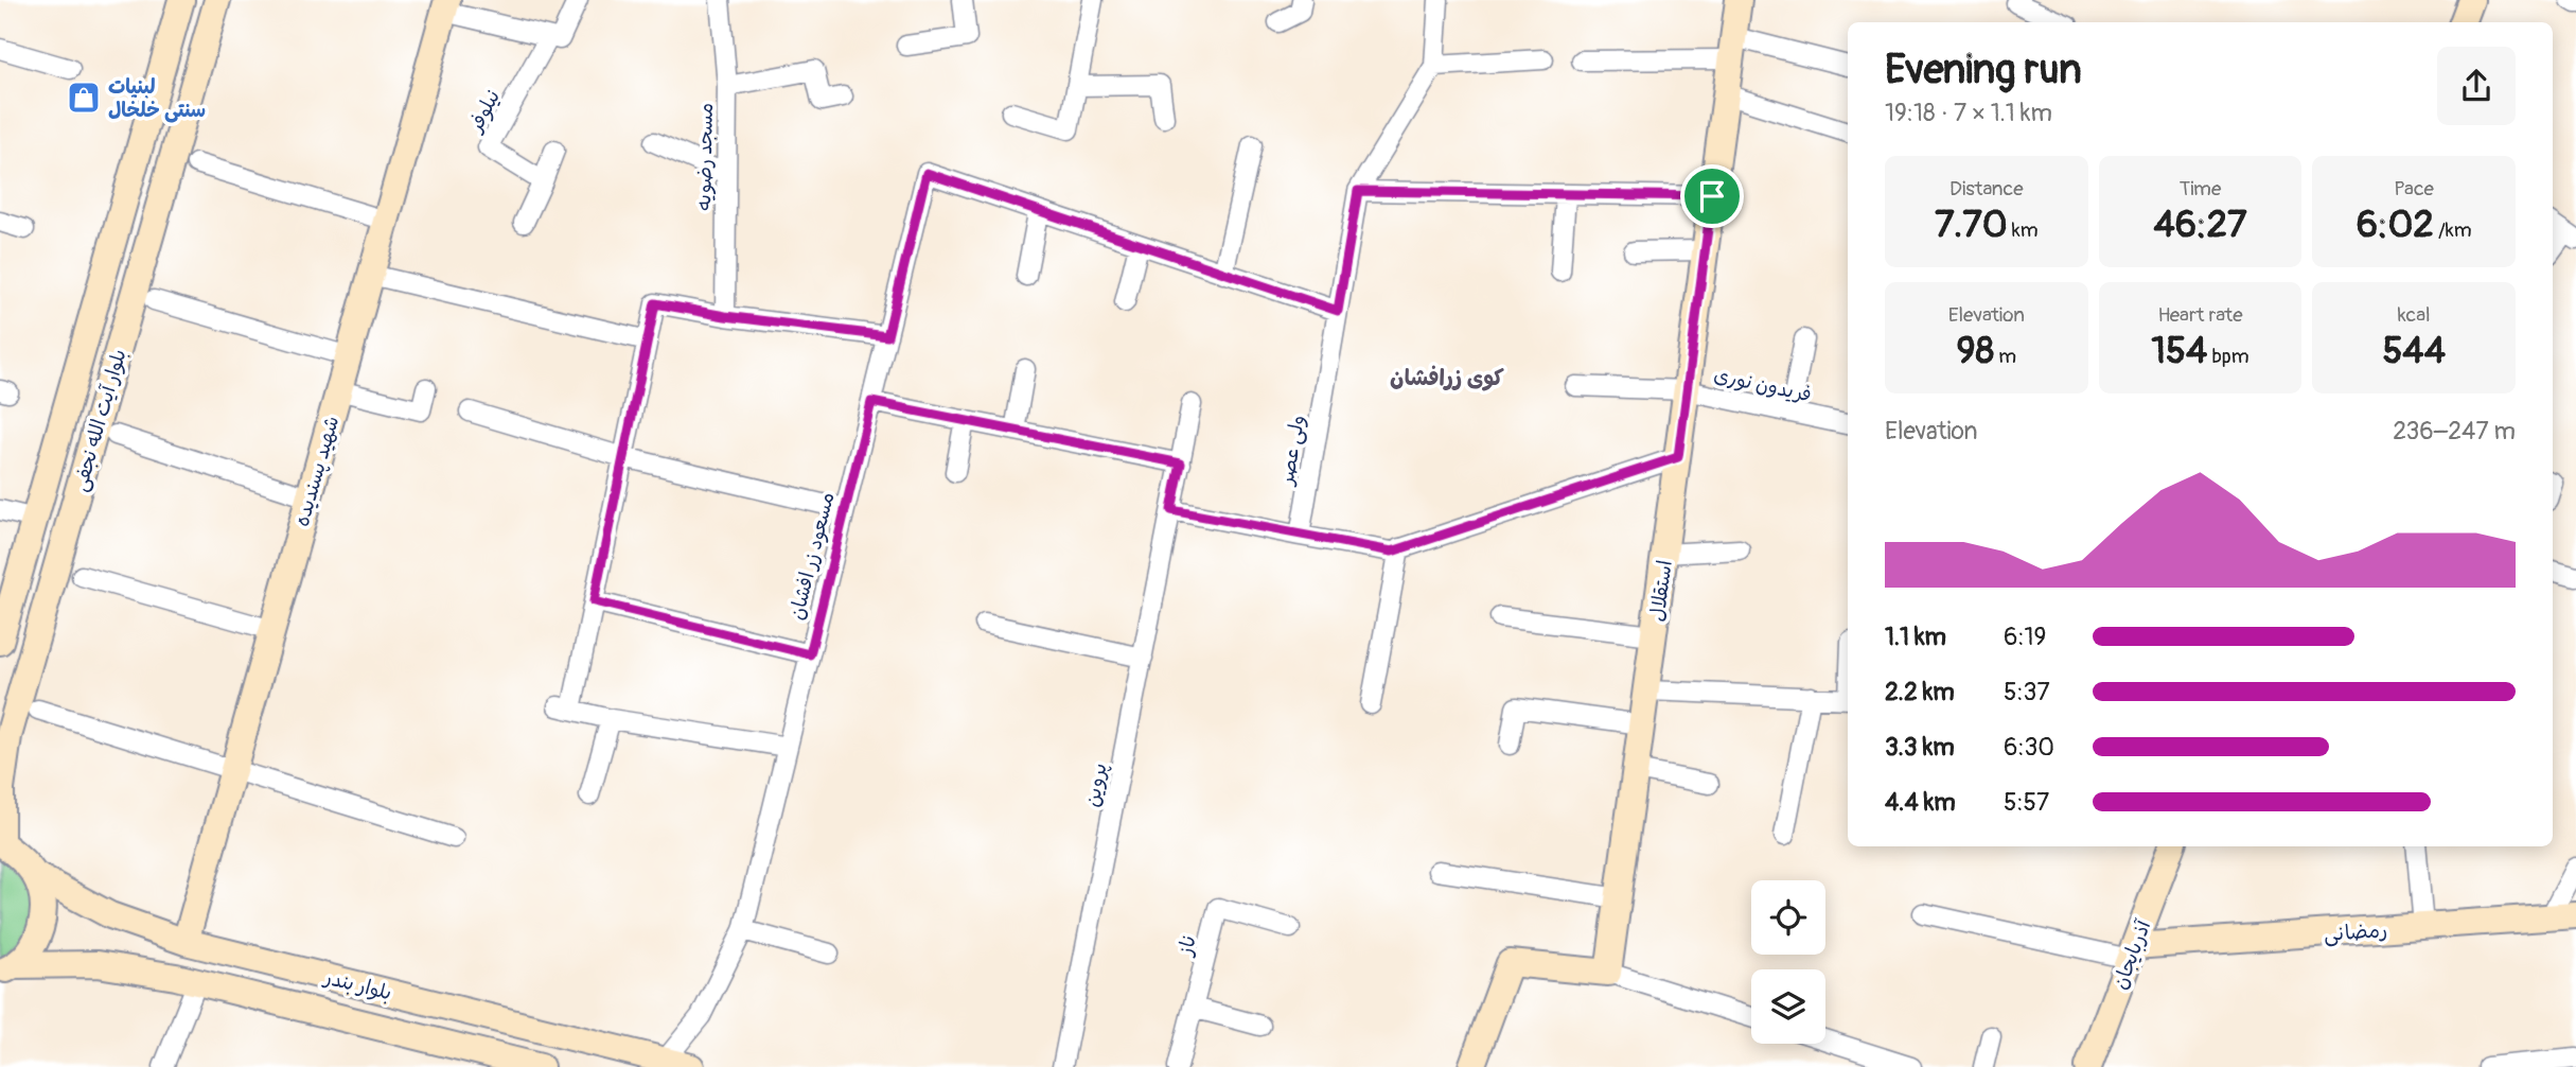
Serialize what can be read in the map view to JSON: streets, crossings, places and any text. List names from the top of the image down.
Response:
{
  "streets": {
    "main road": [
      "بلوار آیت الله نجفی",
      "شهید پسندیده",
      "استقلال",
      "رمضانی",
      "آذربایجان",
      "بلوار بندر"
    ],
    "street": [
      "نیلوفر",
      "مسجد رضویه",
      "فریدون نوری",
      "ولی عصر",
      "مسعود زر افشان",
      "پروین",
      "ناز"
    ]
  },
  "crossings": [
    ["فریدون نوری", "استقلال"],
    ["بلوار آیت الله نجفی", "بلوار بندر"],
    ["شهید پسندیده", "بلوار بندر"],
    ["مسعود زر افشان", "بلوار بندر"],
    ["رمضانی", "آذربایجان"]
  ],
  "districts": ["کوی زرافشان"],
  "places": {
    "shop": ["لبنیات سنتی خلخال"]
  },
  "page": {
    "heading": ["Evening run", "19:18 · 7 × 1.1 km"],
    "stats": [
      ["Distance", "7.70 km"],
      ["Time", "46:27"],
      ["Pace", "6:02 /km"],
      ["Elevation", "98 m"],
      ["Heart rate", "154 bpm"],
      ["kcal", "544"]
    ],
    "chart": ["Elevation", "236–247 m"],
    "list": [
      {
        "name": "1.1 km",
        "note": "6:19"
      },
      {
        "name": "2.2 km",
        "note": "5:37"
      },
      {
        "name": "3.3 km",
        "note": "6:30"
      },
      {
        "name": "4.4 km",
        "note": "5:57"
      }
    ]
  }
}
